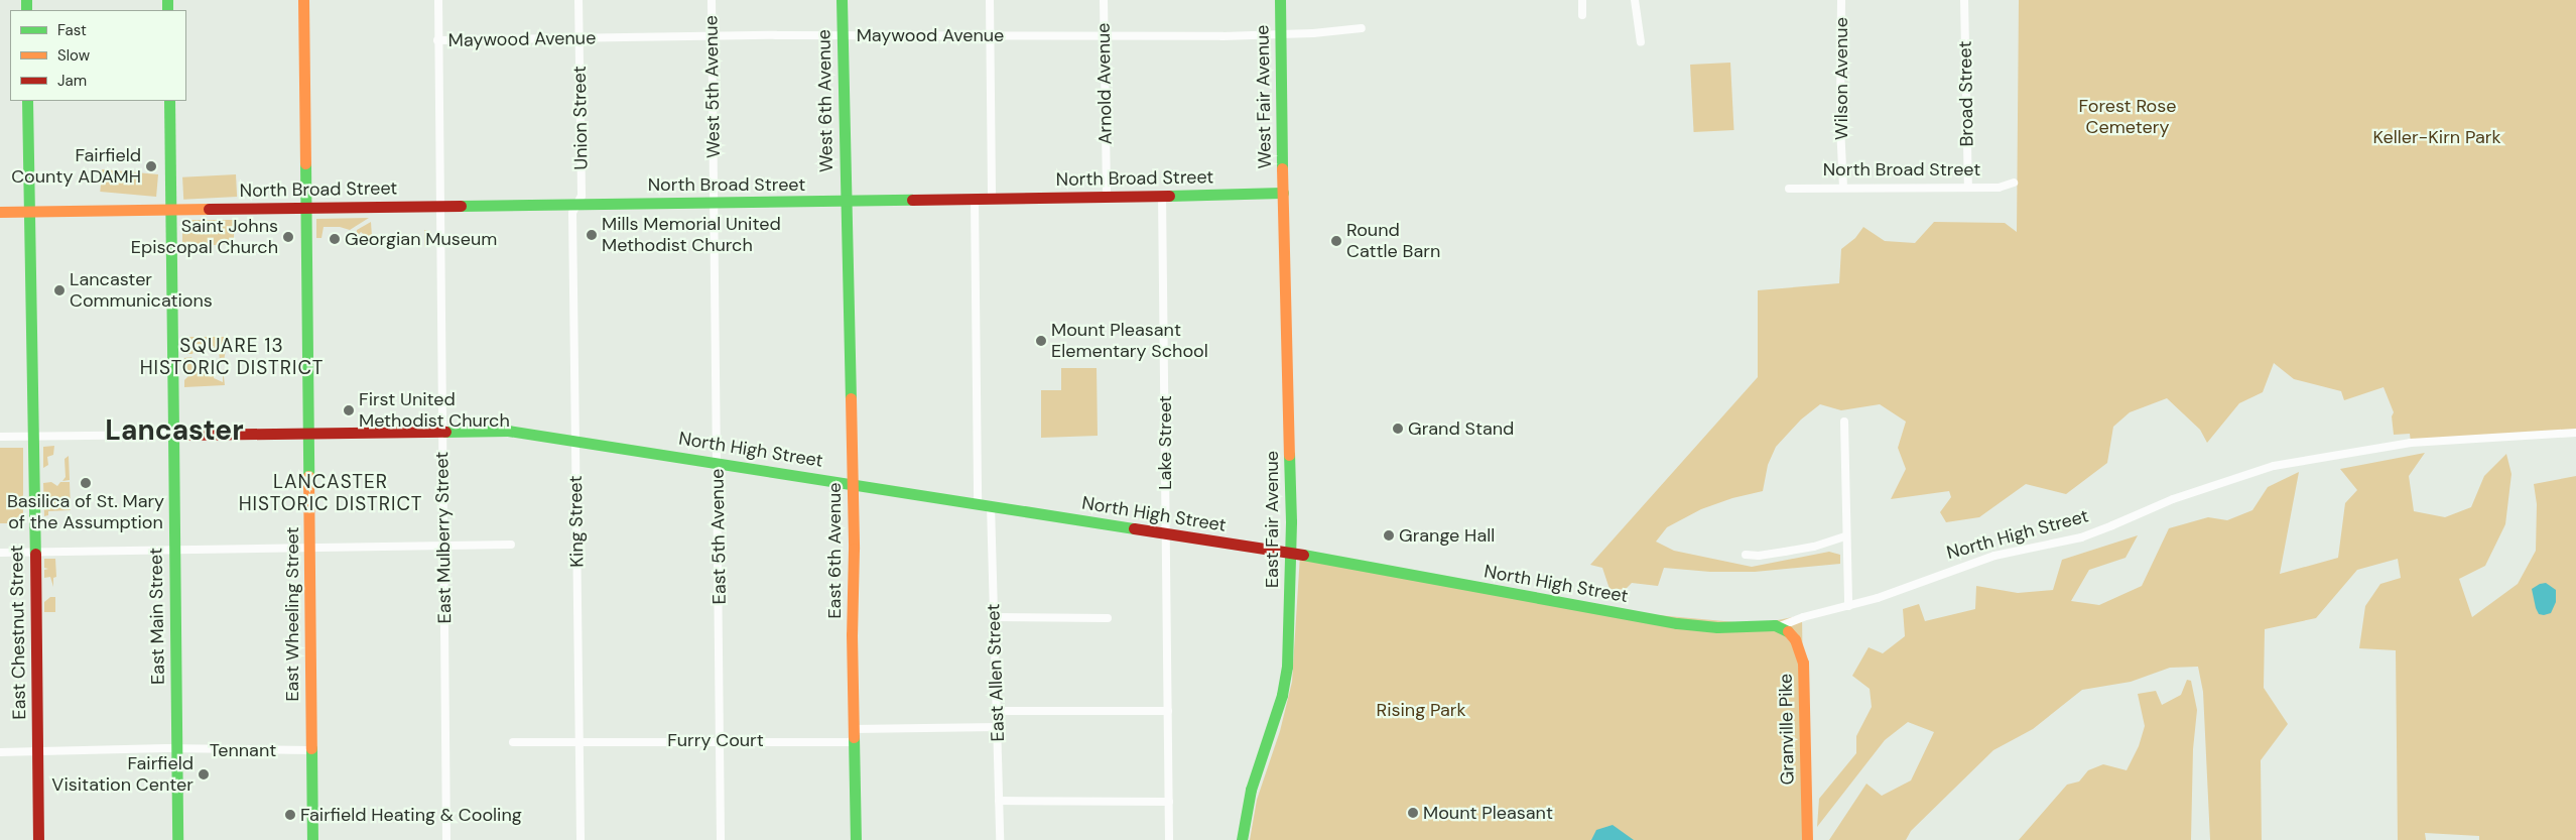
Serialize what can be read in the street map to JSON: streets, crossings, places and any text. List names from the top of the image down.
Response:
{
  "streets": {
    "main road": [
      "West Fair Avenue",
      "West 6th Avenue",
      "North Broad Street",
      "North High Street",
      "East Fair Avenue",
      "East 6th Avenue",
      "East Wheeling Street",
      "East Main Street",
      "East Chestnut Street",
      "Granville Pike"
    ],
    "street": [
      "Maywood Avenue",
      "Wilson Avenue",
      "Arnold Avenue",
      "West 5th Avenue",
      "Broad Street",
      "Union Street",
      "Lake Street",
      "King Street",
      "East 5th Avenue",
      "East Mulberry Street",
      "East Allen Street",
      "Furry Court",
      "Tennant"
    ]
  },
  "crossings": [
    ["Maywood Avenue", "Arnold Avenue"],
    ["Maywood Avenue", "West 5th Avenue"],
    ["Maywood Avenue", "West Fair Avenue"],
    ["Maywood Avenue", "West 6th Avenue"],
    ["Maywood Avenue", "Union Street"],
    ["Maywood Avenue", "East Mulberry Street"],
    ["Wilson Avenue", "North Broad Street"],
    ["Arnold Avenue", "North Broad Street"],
    ["West 5th Avenue", "North Broad Street"],
    ["West 5th Avenue", "East 5th Avenue"],
    ["Broad Street", "North Broad Street"],
    ["West Fair Avenue", "North Broad Street"],
    ["West Fair Avenue", "East Fair Avenue"],
    ["West 6th Avenue", "North Broad Street"],
    ["West 6th Avenue", "East 6th Avenue"],
    ["Union Street", "North Broad Street"],
    ["Union Street", "King Street"],
    ["North Broad Street", "Lake Street"],
    ["North Broad Street", "East Fair Avenue"],
    ["North Broad Street", "King Street"],
    ["North Broad Street", "East 5th Avenue"],
    ["North Broad Street", "East Mulberry Street"],
    ["North Broad Street", "East 6th Avenue"],
    ["North Broad Street", "East Wheeling Street"],
    ["North Broad Street", "East Main Street"],
    ["North Broad Street", "East Chestnut Street"],
    ["Lake Street", "North High Street"],
    ["North High Street", "East Fair Avenue"],
    ["North High Street", "King Street"],
    ["North High Street", "East 5th Avenue"],
    ["North High Street", "East Mulberry Street"],
    ["North High Street", "East 6th Avenue"],
    ["North High Street", "East Wheeling Street"],
    ["North High Street", "East Main Street"],
    ["North High Street", "East Allen Street"],
    ["North High Street", "Granville Pike"],
    ["King Street", "Furry Court"],
    ["East 5th Avenue", "Furry Court"],
    ["East 6th Avenue", "Furry Court"],
    ["East Wheeling Street", "Tennant"],
    ["East Main Street", "Tennant"],
    ["East Chestnut Street", "Tennant"]
  ],
  "districts": ["SQUARE 13 HISTORIC DISTRICT", "Lancaster", "LANCASTER HISTORIC DISTRICT"],
  "parks": ["Forest Rose Cemetery", "Keller-Kirn Park", "Rising Park"],
  "places": [
    "Fairfield County ADAMH",
    "Mills Memorial United Methodist Church",
    "Saint Johns Episcopal Church",
    "Georgian Museum",
    "Round Cattle Barn",
    "Lancaster Communications",
    "Mount Pleasant Elementary School",
    "First United Methodist Church",
    "Grand Stand",
    "Basilica of St. Mary of the Assumption",
    "Grange Hall",
    "Fairfield Visitation Center",
    "Mount Pleasant",
    "Fairfield Heating & Cooling"
  ],
  "legend": ["Fast", "Slow", "Jam"]
}
